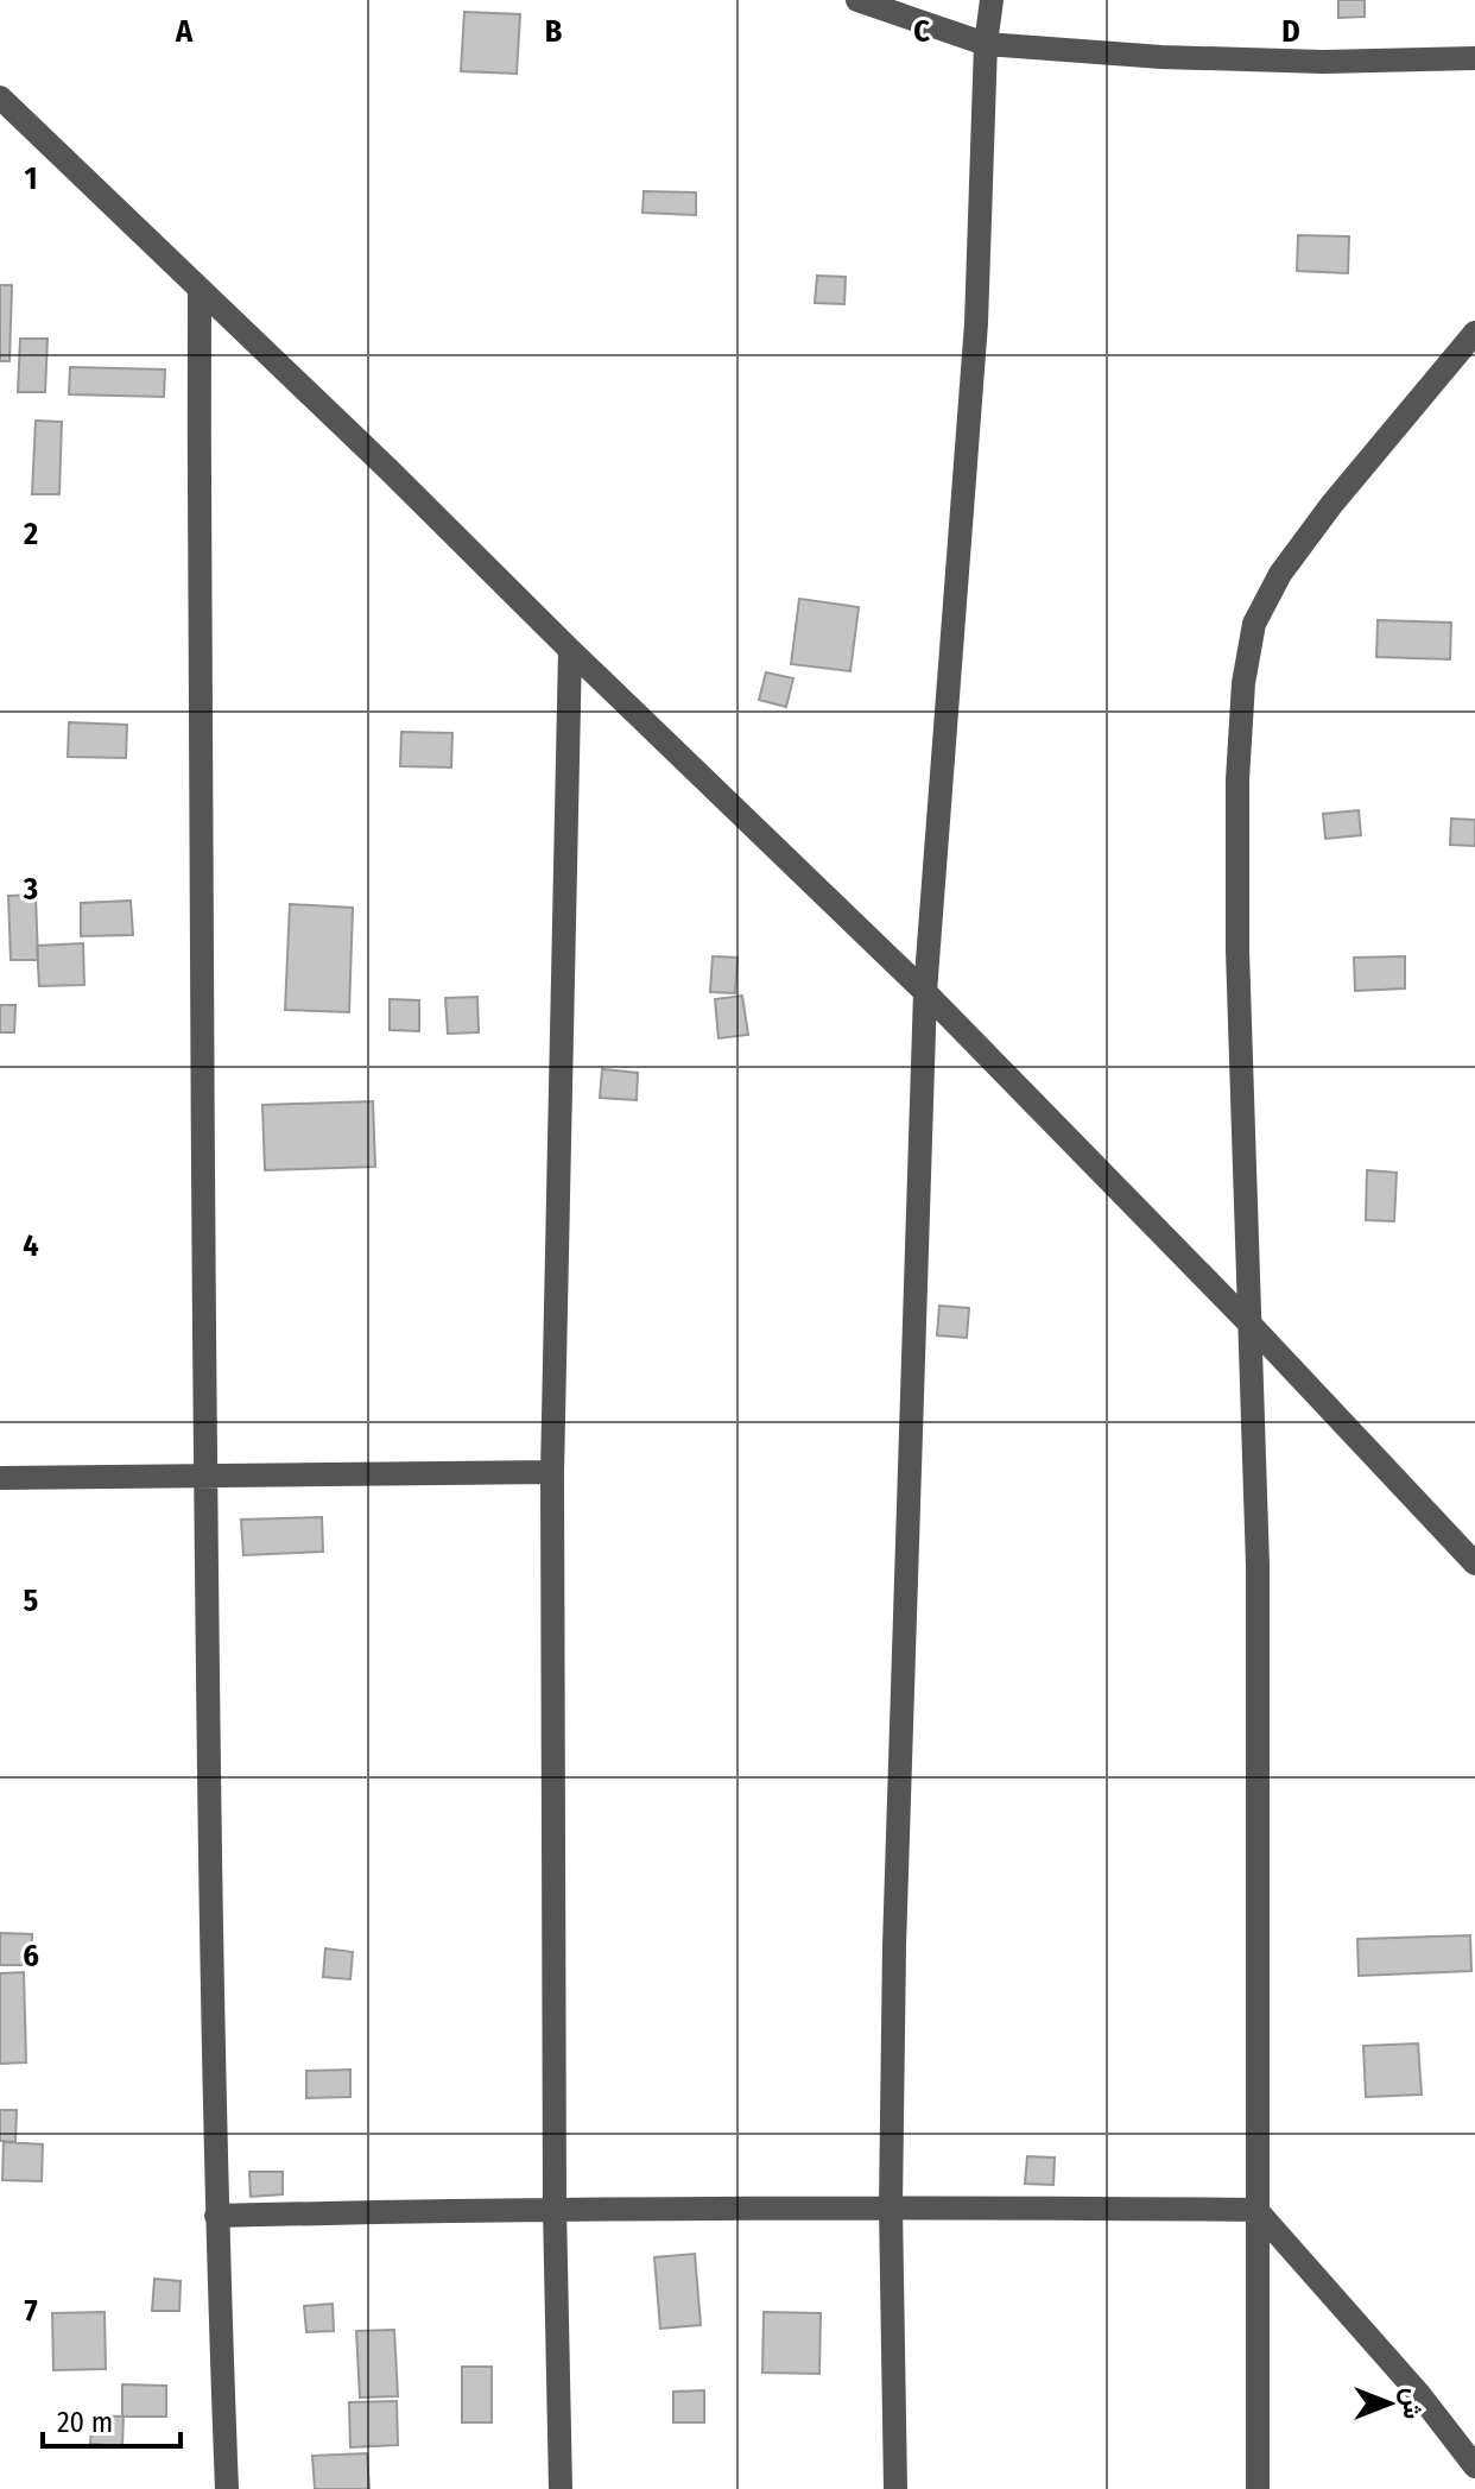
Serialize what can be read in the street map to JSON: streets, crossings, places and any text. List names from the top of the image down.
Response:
{
  "scale_bar": "20 m",
  "north": "right",
  "grid": {
    "columns": [
      "A",
      "B",
      "C",
      "D"
    ],
    "rows": [
      "1",
      "2",
      "3",
      "4",
      "5",
      "6",
      "7"
    ]
  }
}
